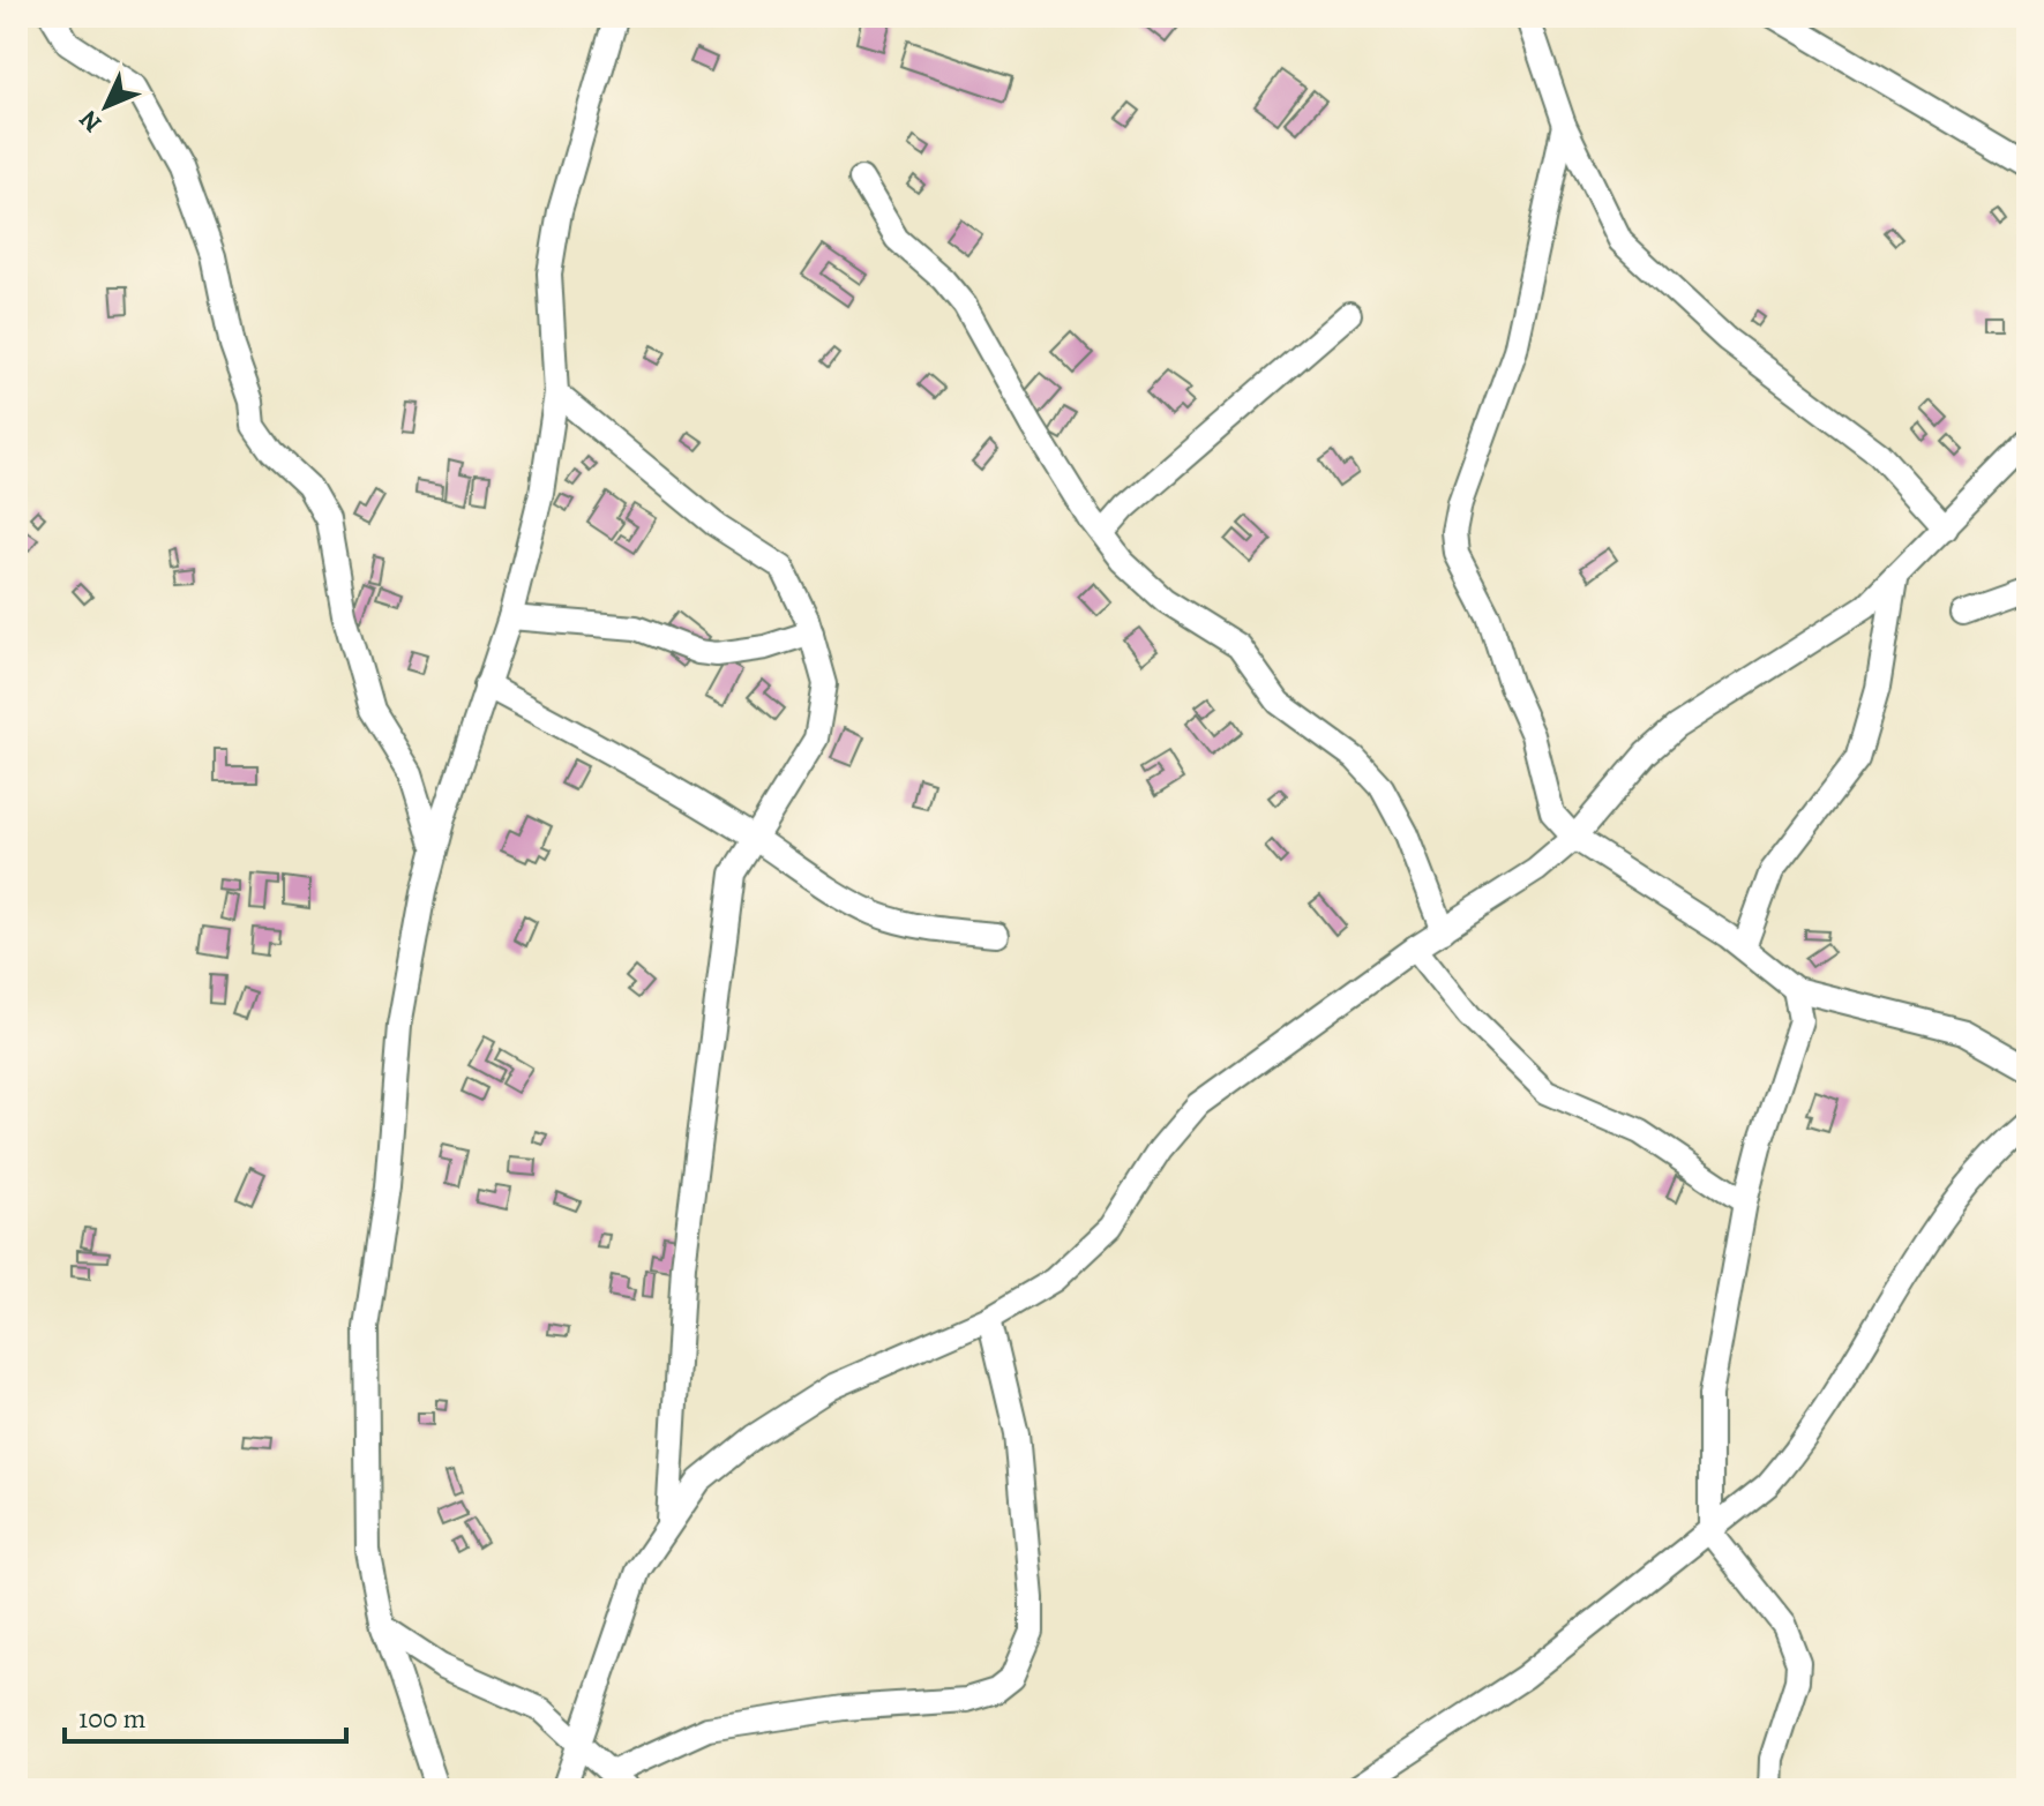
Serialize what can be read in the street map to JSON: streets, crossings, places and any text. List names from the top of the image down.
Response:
{
  "scale_bar": "100 m",
  "north": "bottom left"
}
